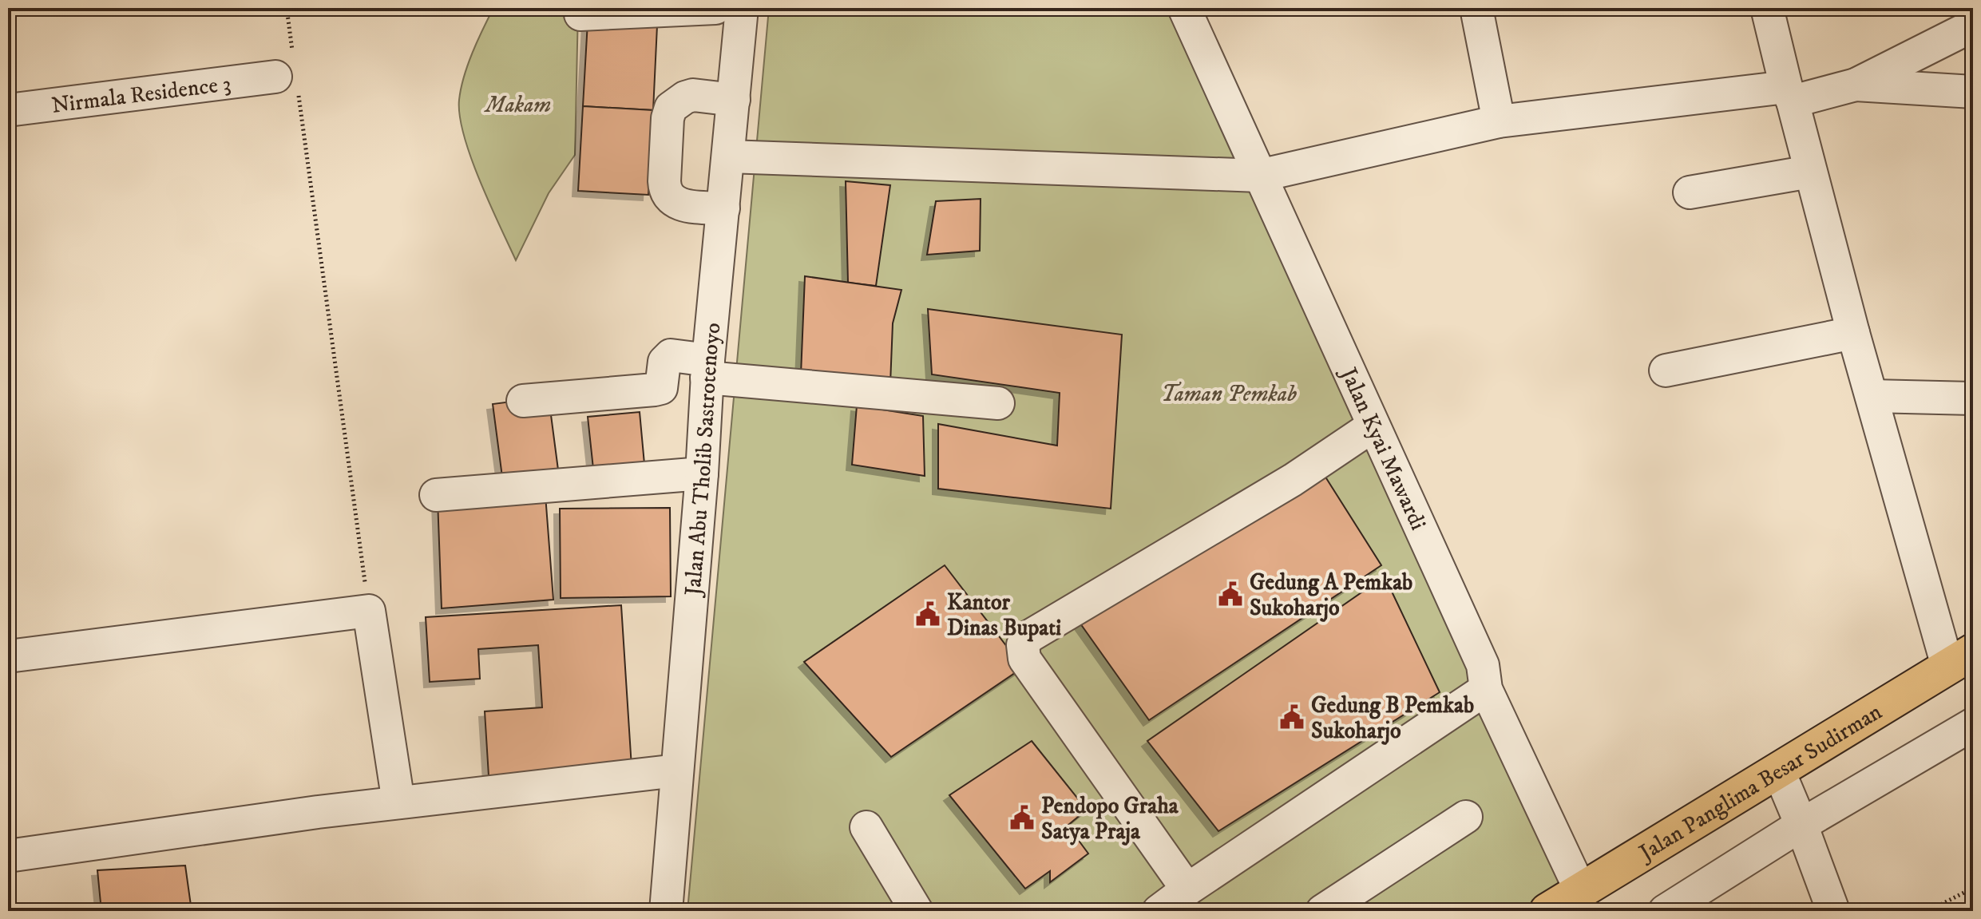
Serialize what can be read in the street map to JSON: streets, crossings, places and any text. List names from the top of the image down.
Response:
{
  "streets": {
    "main road": ["Jalan Panglima Besar Sudirman"],
    "street": ["Nirmala Residence 3", "Jalan Kyai Mawardi", "Jalan Abu Tholib Sastrotenoyo"]
  },
  "crossings": [
    ["Jalan Kyai Mawardi", "Jalan Panglima Besar Sudirman"]
  ],
  "parks": ["Makam", "Taman Pemkab"],
  "places": {
    "public building": [
      "Gedung A Pemkab Sukoharjo",
      "Kantor Dinas Bupati",
      "Gedung B Pemkab Sukoharjo",
      "Pendopo Graha Satya Praja"
    ]
  }
}
